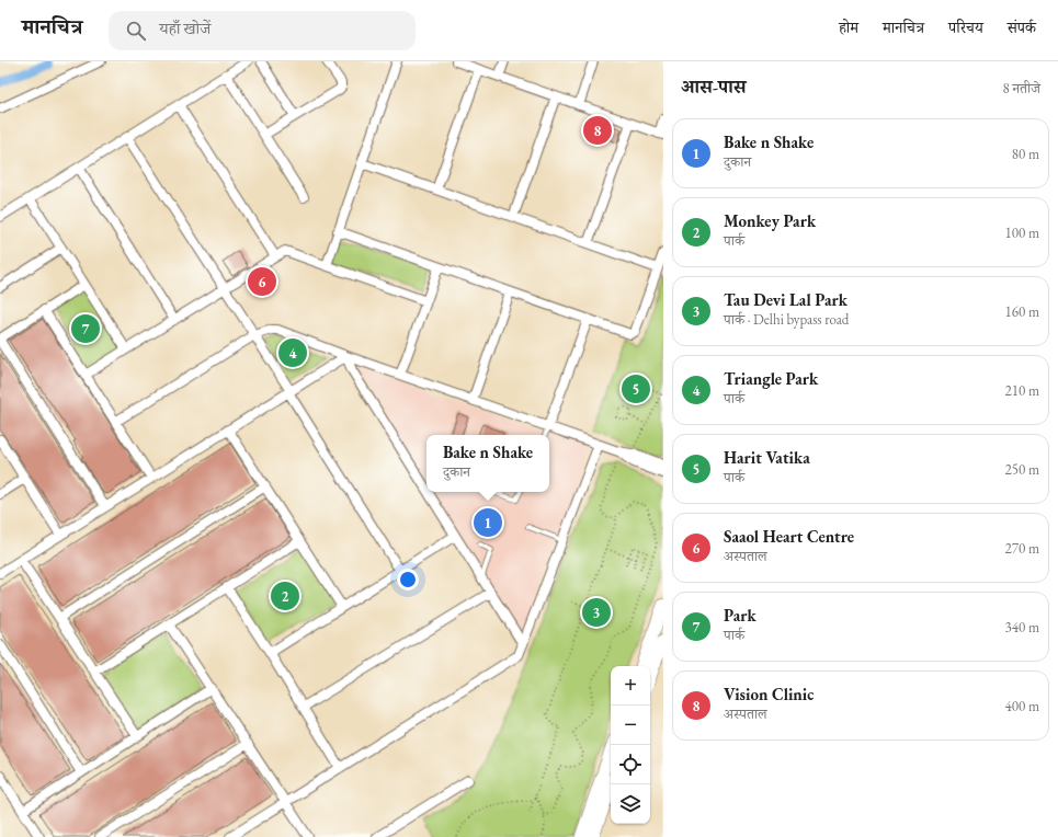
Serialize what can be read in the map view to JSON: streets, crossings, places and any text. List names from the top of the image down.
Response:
{
  "page": {
    "header": "मानचित्र",
    "search": "यहाँ खोजें",
    "nav": [
      "होम",
      "मानचित्र",
      "परिचय",
      "संपर्क"
    ],
    "heading": ["आस-पास", "8 नतीजे"],
    "pins": [
      "8",
      "6",
      "7",
      "4",
      "5",
      "1",
      "2",
      "3"
    ],
    "list": [
      {
        "mark": "1",
        "name": "Bake n Shake",
        "note": "दुकान",
        "value": "80 m"
      },
      {
        "mark": "2",
        "name": "Monkey Park",
        "note": "पार्क",
        "value": "100 m"
      },
      {
        "mark": "3",
        "name": "Tau Devi Lal Park",
        "note": "पार्क · Delhi bypass road",
        "value": "160 m"
      },
      {
        "mark": "4",
        "name": "Triangle Park",
        "note": "पार्क",
        "value": "210 m"
      },
      {
        "mark": "5",
        "name": "Harit Vatika",
        "note": "पार्क",
        "value": "250 m"
      },
      {
        "mark": "6",
        "name": "Saaol Heart Centre",
        "note": "अस्पताल",
        "value": "270 m"
      },
      {
        "mark": "7",
        "name": "Park",
        "note": "पार्क",
        "value": "340 m"
      },
      {
        "mark": "8",
        "name": "Vision Clinic",
        "note": "अस्पताल",
        "value": "400 m"
      }
    ],
    "popup": ["Bake n Shake", "दुकान"],
    "map_buttons": ["+", "−"]
  }
}
